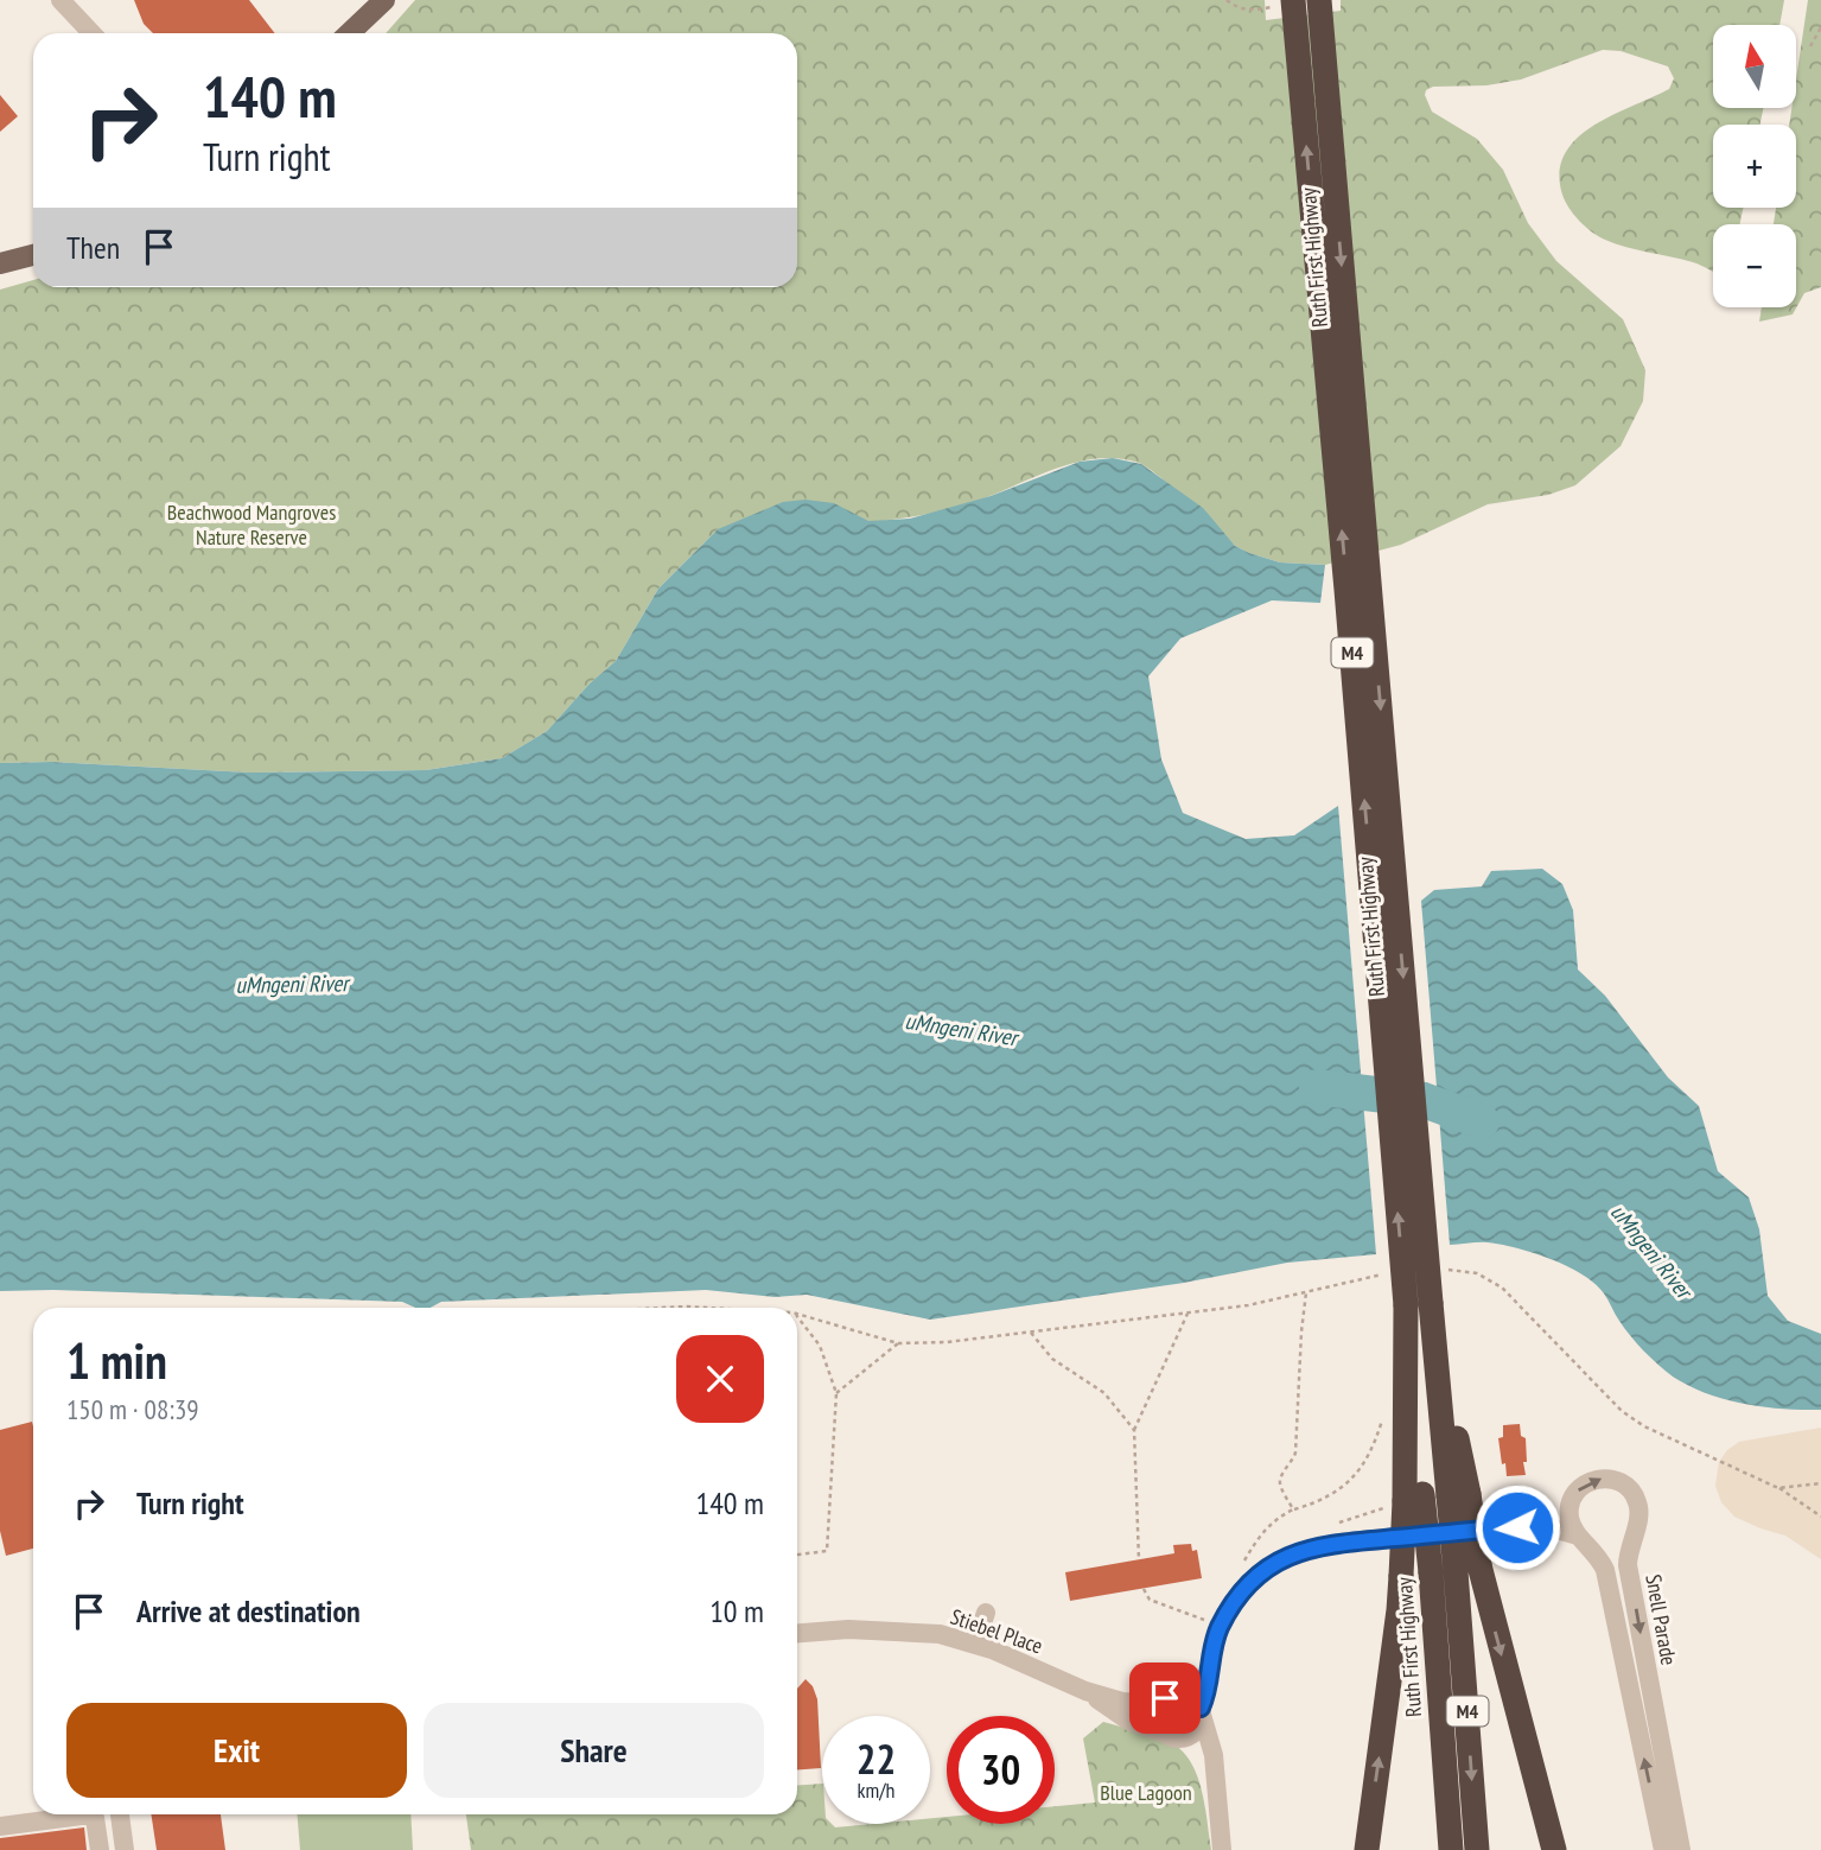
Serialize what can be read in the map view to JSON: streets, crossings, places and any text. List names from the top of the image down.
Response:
{
  "streets": {
    "highway": ["Ruth First Highway", "M4"],
    "street": ["Snell Parade", "Stiebel Place"]
  },
  "water": ["uMngeni River"],
  "parks": ["Beachwood Mangroves Nature Reserve", "Blue Lagoon"],
  "north": "top",
  "page": {
    "map_buttons": ["+", "−"],
    "turn": ["140 m", "Turn right"],
    "then": "Then",
    "heading": ["1 min", "150 m · 08:39"],
    "list": [
      {
        "name": "Turn right",
        "value": "140 m"
      },
      {
        "name": "Arrive at destination",
        "value": "10 m"
      }
    ],
    "buttons": ["Exit", "Share"],
    "speed": "22 km/h",
    "limit": "30"
  }
}
